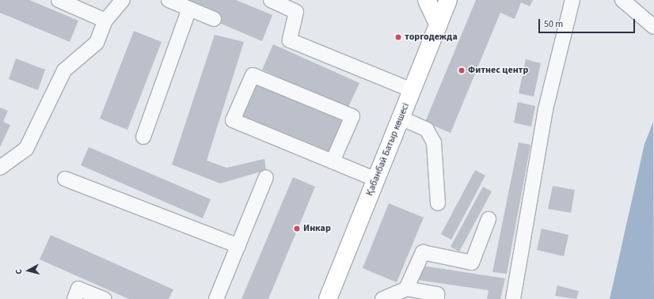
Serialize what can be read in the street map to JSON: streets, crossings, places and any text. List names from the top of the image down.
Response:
{
  "streets": {
    "main road": ["Қабанбай Батыр көшесі"]
  },
  "places": ["торгодежда", "Фитнес центр", "Инкар"],
  "scale_bar": "50 m",
  "north": "left"
}
